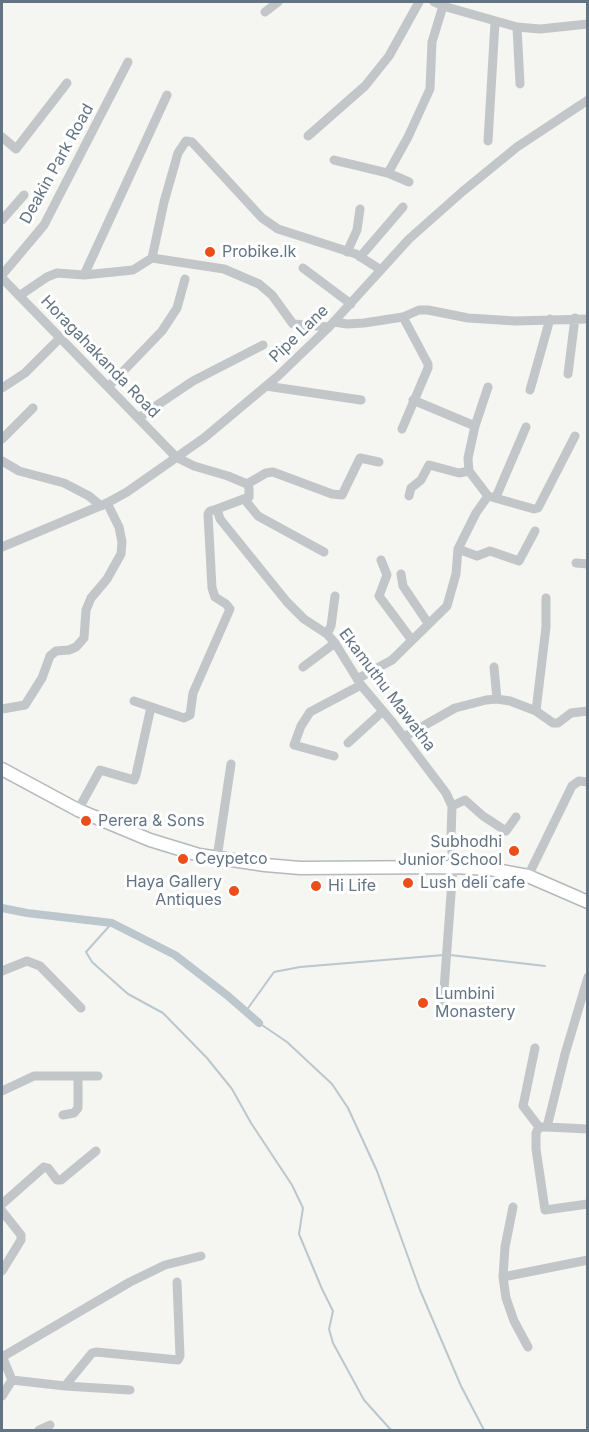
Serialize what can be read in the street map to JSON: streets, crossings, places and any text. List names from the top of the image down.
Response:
{
  "streets": {
    "street": [
      "Deakin Park Road",
      "Pipe Lane",
      "Horagahakanda Road",
      "Ekamuthu Mawatha"
    ]
  },
  "crossings": [
    ["Deakin Park Road", "Horagahakanda Road"],
    ["Pipe Lane", "Horagahakanda Road"]
  ],
  "places": [
    "Probike.lk",
    "Perera & Sons",
    "Subhodhi Junior School",
    "Ceypetco",
    "Lush deli cafe",
    "Hi Life",
    "Haya Gallery Antiques",
    "Lumbini Monastery"
  ]
}
